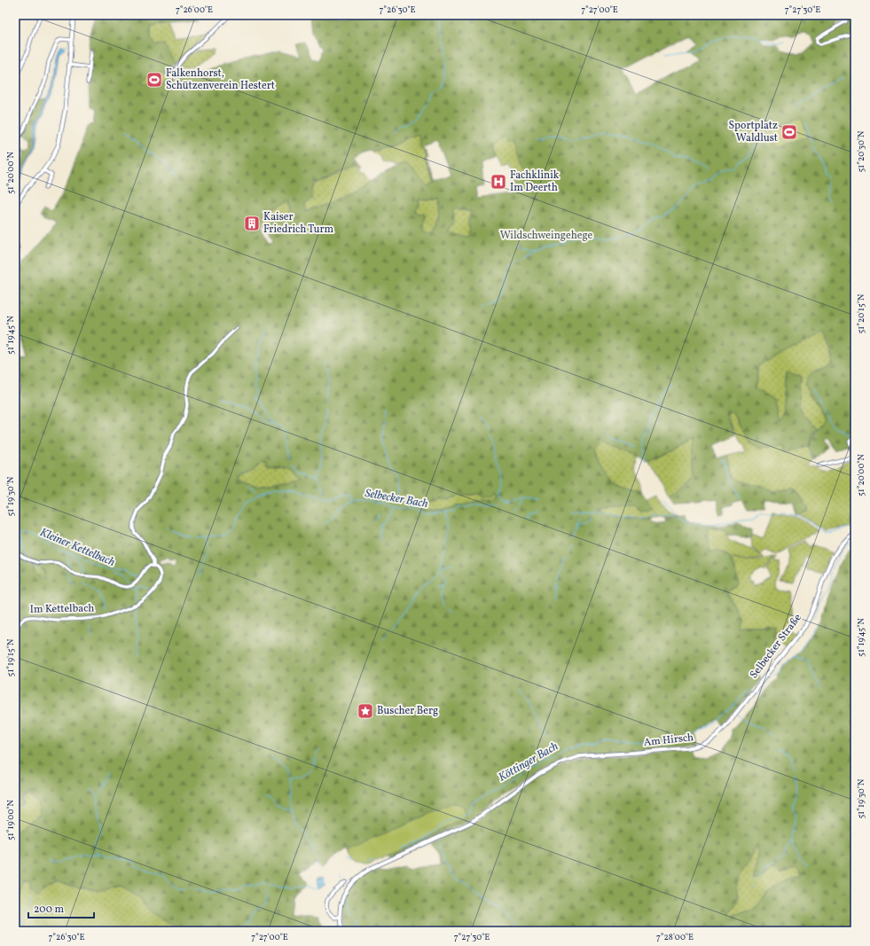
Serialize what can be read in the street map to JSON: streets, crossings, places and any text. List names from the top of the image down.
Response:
{
  "streets": {
    "main road": ["Selbecker Straße", "Am Hirsch"],
    "street": ["Im Kettelbach"]
  },
  "crossings": [
    ["Selbecker Straße", "Am Hirsch"]
  ],
  "water": ["Selbecker Bach", "Kleiner Kettelbach", "Köttinger Bach"],
  "parks": ["Wildschweingehege"],
  "places": {
    "sports": ["Falkenhorst, Schützenverein Hestert", "Sportplatz Waldlust"],
    "hospital": ["Fachklinik Im Deerth"],
    "building": ["Kaiser Friedrich Turm"],
    "place": ["Buscher Berg"]
  },
  "scale_bar": "200 m",
  "coordinates": [
    "7°26'00\"E",
    "7°26'30\"E",
    "7°27'00\"E",
    "7°27'30\"E",
    "51°20'30\"N",
    "51°20'00\"N",
    "51°20'15\"N",
    "51°19'45\"N",
    "51°19'30\"N",
    "51°19'15\"N",
    "51°19'00\"N",
    "7°28'00\"E"
  ]
}
